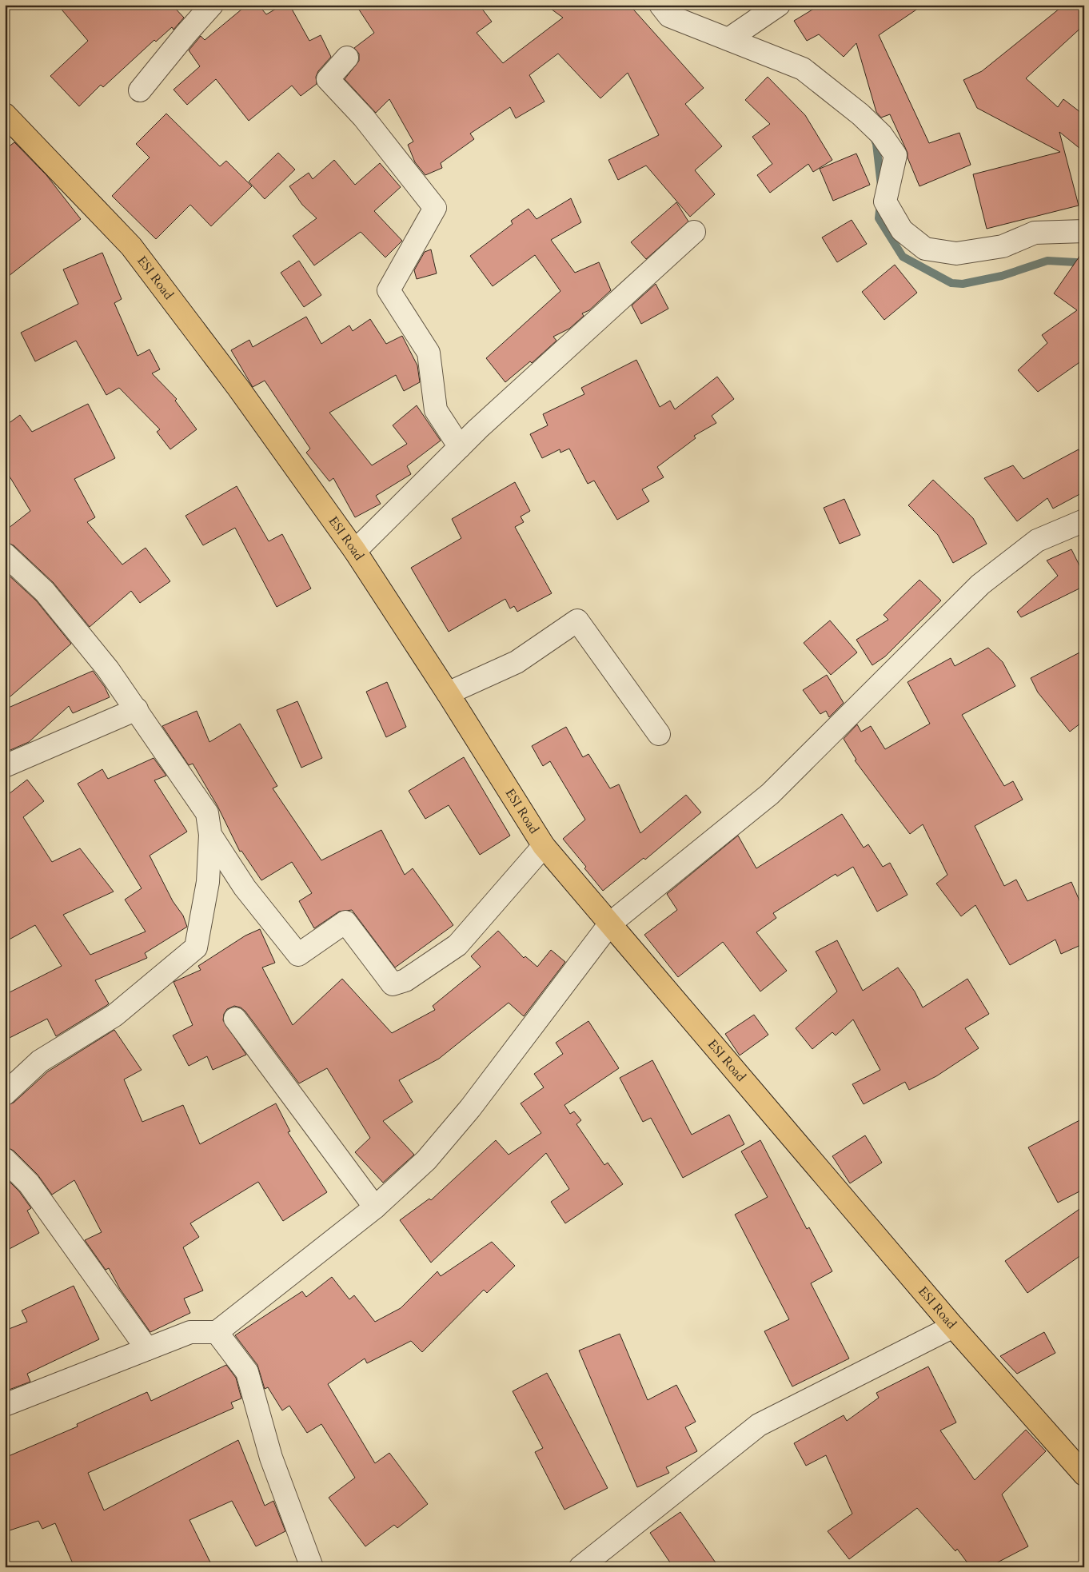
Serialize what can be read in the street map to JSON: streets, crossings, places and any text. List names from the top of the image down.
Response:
{
  "streets": {
    "main road": ["ESI Road"]
  }
}
